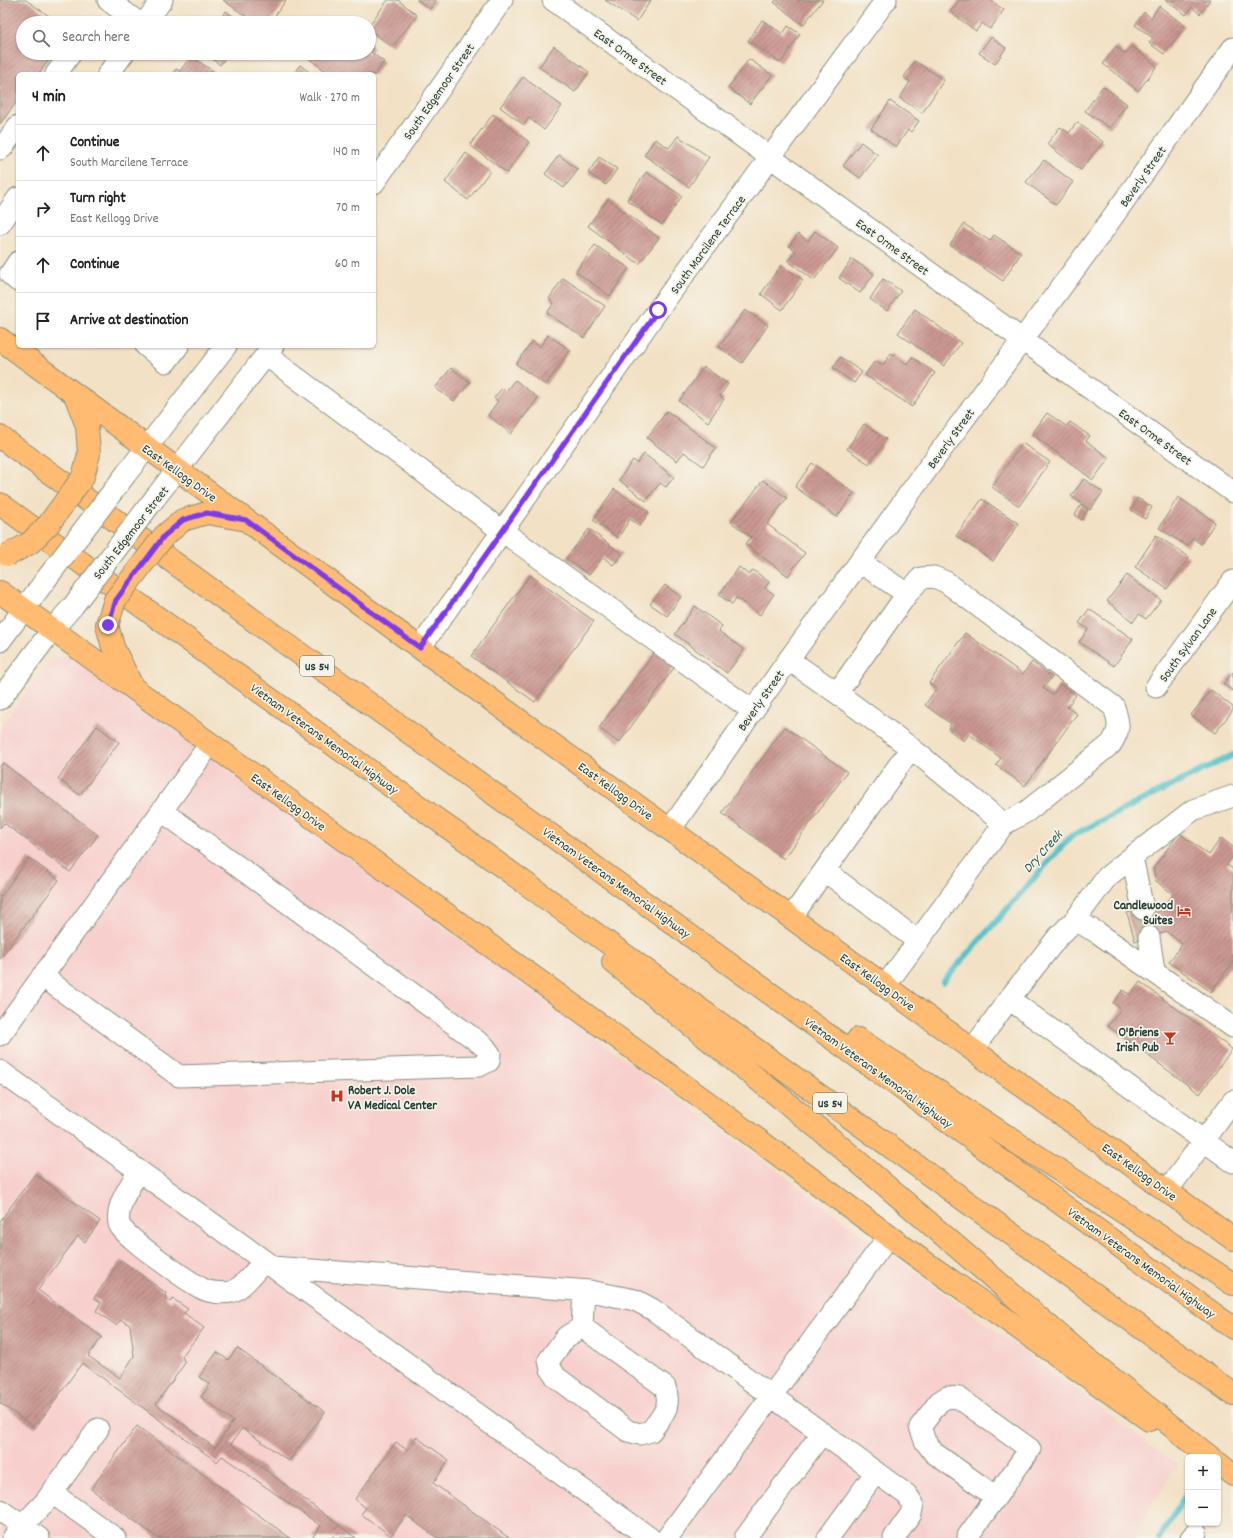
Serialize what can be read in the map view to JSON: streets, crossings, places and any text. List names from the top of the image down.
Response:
{
  "streets": {
    "main road": ["East Kellogg Drive", "US 54", "Vietnam Veterans Memorial Highway"],
    "street": [
      "East Orme Street",
      "South Edgemoor Street",
      "Beverly Street",
      "South Marcilene Terrace",
      "South Sylvan Lane"
    ]
  },
  "crossings": [
    ["East Orme Street", "Beverly Street"],
    ["East Orme Street", "South Marcilene Terrace"],
    ["South Edgemoor Street", "East Kellogg Drive"],
    ["Beverly Street", "East Kellogg Drive"],
    ["South Marcilene Terrace", "East Kellogg Drive"]
  ],
  "water": ["Dry Creek"],
  "places": {
    "hotel": ["Candlewood Suites"],
    "bar": ["O'Briens Irish Pub"],
    "hospital": ["Robert J. Dole VA Medical Center"]
  },
  "page": {
    "search": "Search here",
    "heading": ["4 min", "Walk · 270 m"],
    "list": [
      ["Continue", "South Marcilene Terrace", "140 m"],
      ["Turn right", "East Kellogg Drive", "70 m"],
      ["Continue", "60 m"],
      "Arrive at destination"
    ],
    "map_buttons": ["+", "−"]
  }
}
